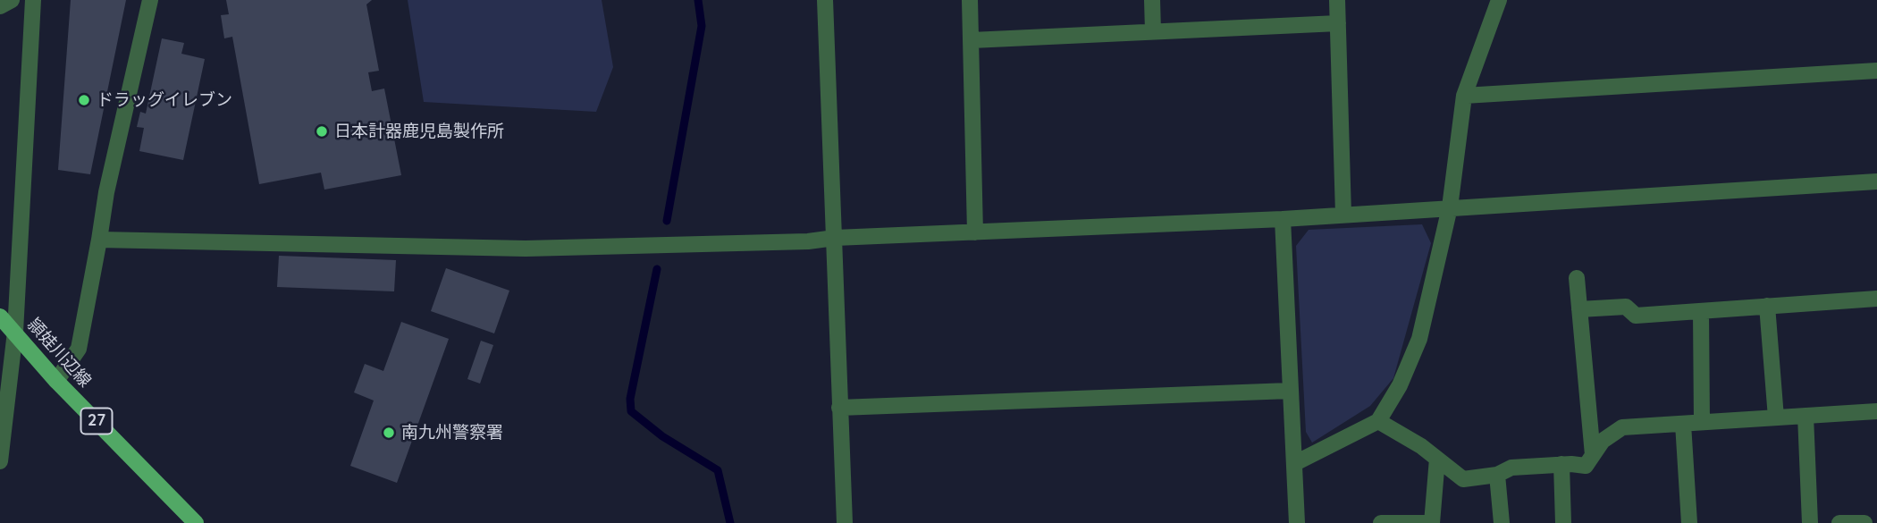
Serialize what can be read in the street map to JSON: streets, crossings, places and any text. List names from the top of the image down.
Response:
{
  "streets": {
    "main road": ["頴娃川辺線", "27"]
  },
  "places": ["ドラッグイレブン", "日本計器鹿児島製作所", "南九州警察署"]
}
